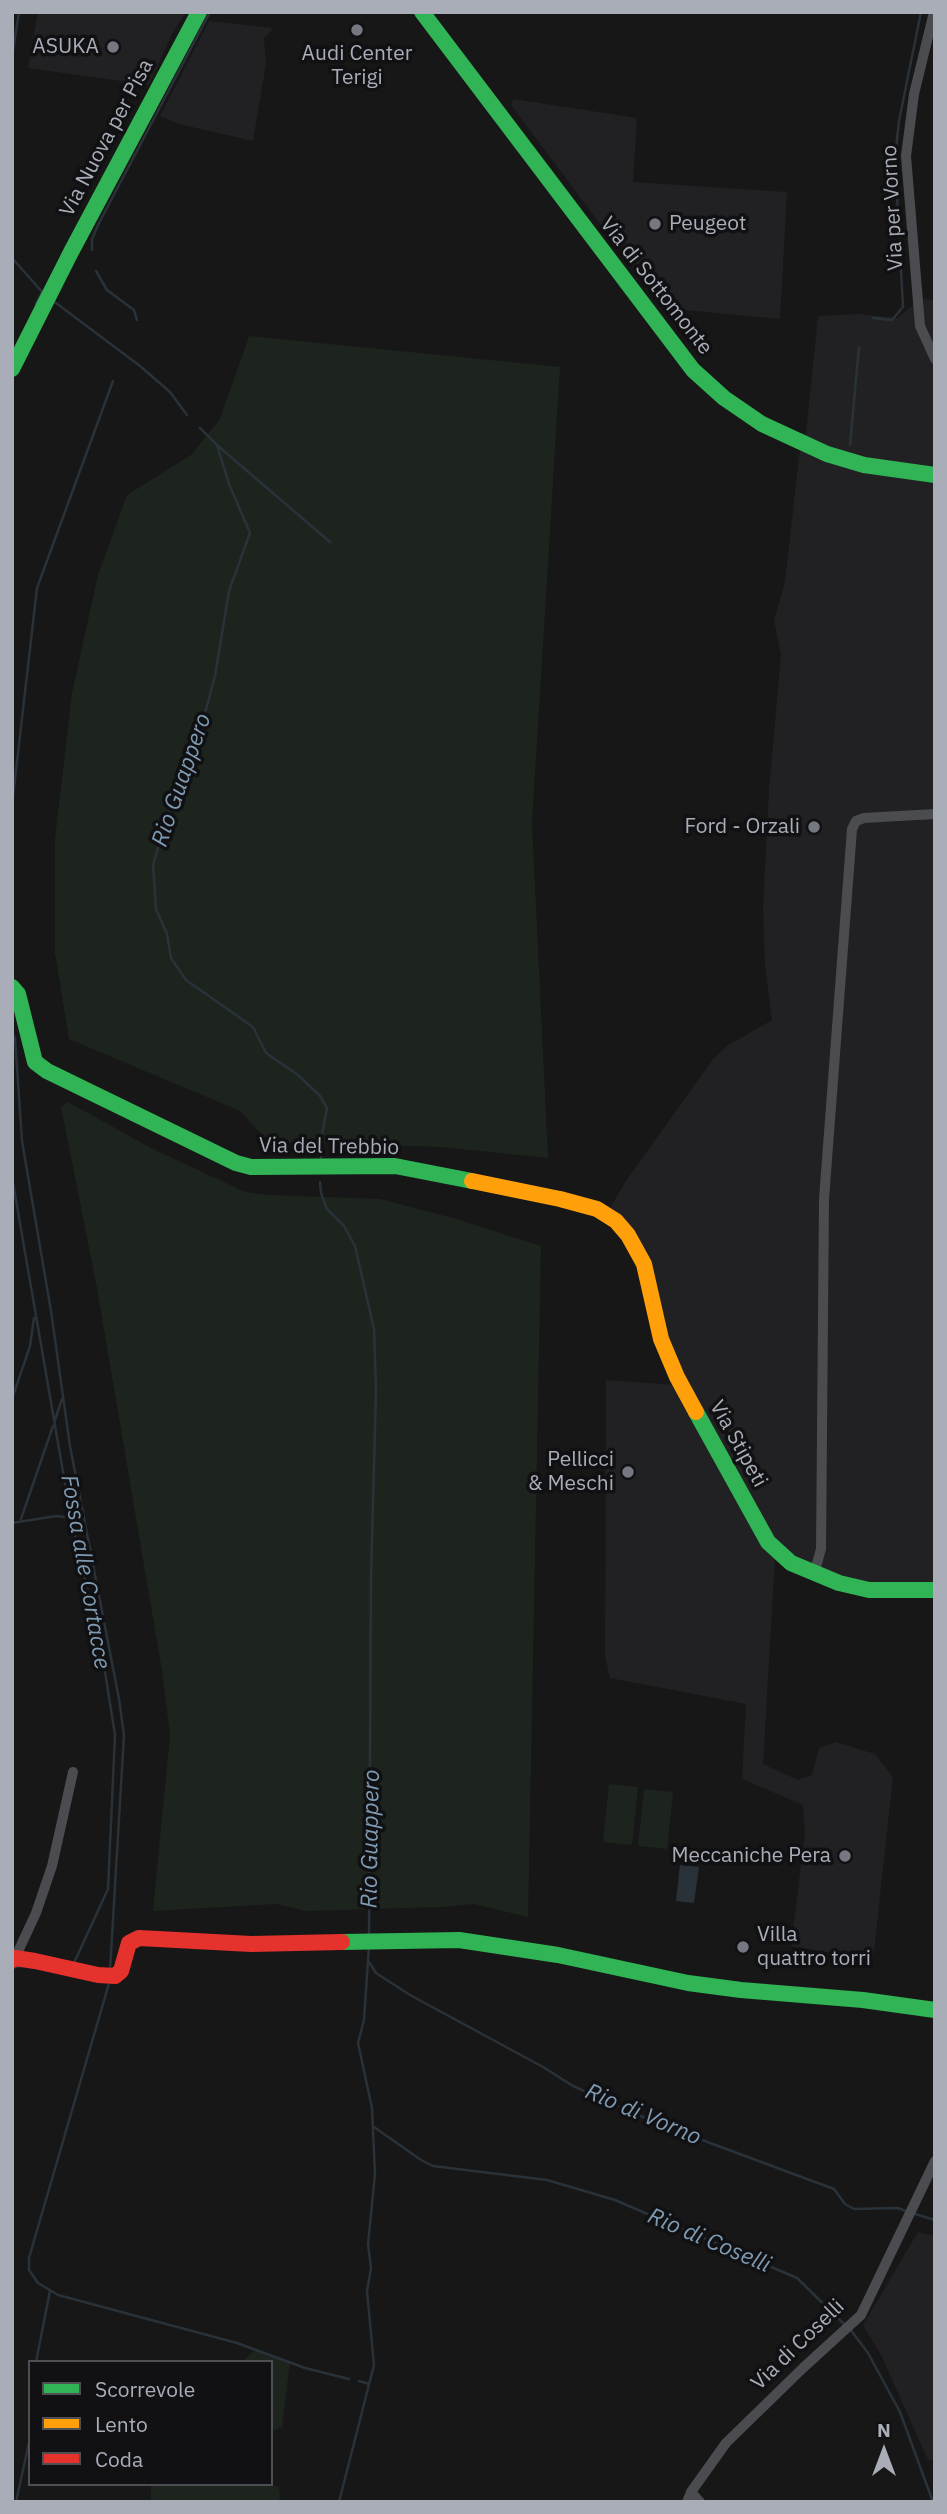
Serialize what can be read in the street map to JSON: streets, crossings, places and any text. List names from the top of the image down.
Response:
{
  "streets": {
    "street": [
      "Via Nuova per Pisa",
      "Via per Vorno",
      "Via di Sottomonte",
      "Via del Trebbio",
      "Via Stipeti",
      "Via di Coselli"
    ]
  },
  "crossings": [
    ["Via del Trebbio", "Via Stipeti"]
  ],
  "water": [
    "Rio Guappero",
    "Fossa alle Cortacce",
    "Rio di Vorno",
    "Rio di Coselli"
  ],
  "places": [
    "Audi Center Terigi",
    "ASUKA",
    "Peugeot",
    "Ford - Orzali",
    "Pellicci & Meschi",
    "Meccaniche Pera",
    "Villa quattro torri"
  ],
  "legend": ["Scorrevole", "Lento", "Coda"],
  "north": "top"
}
